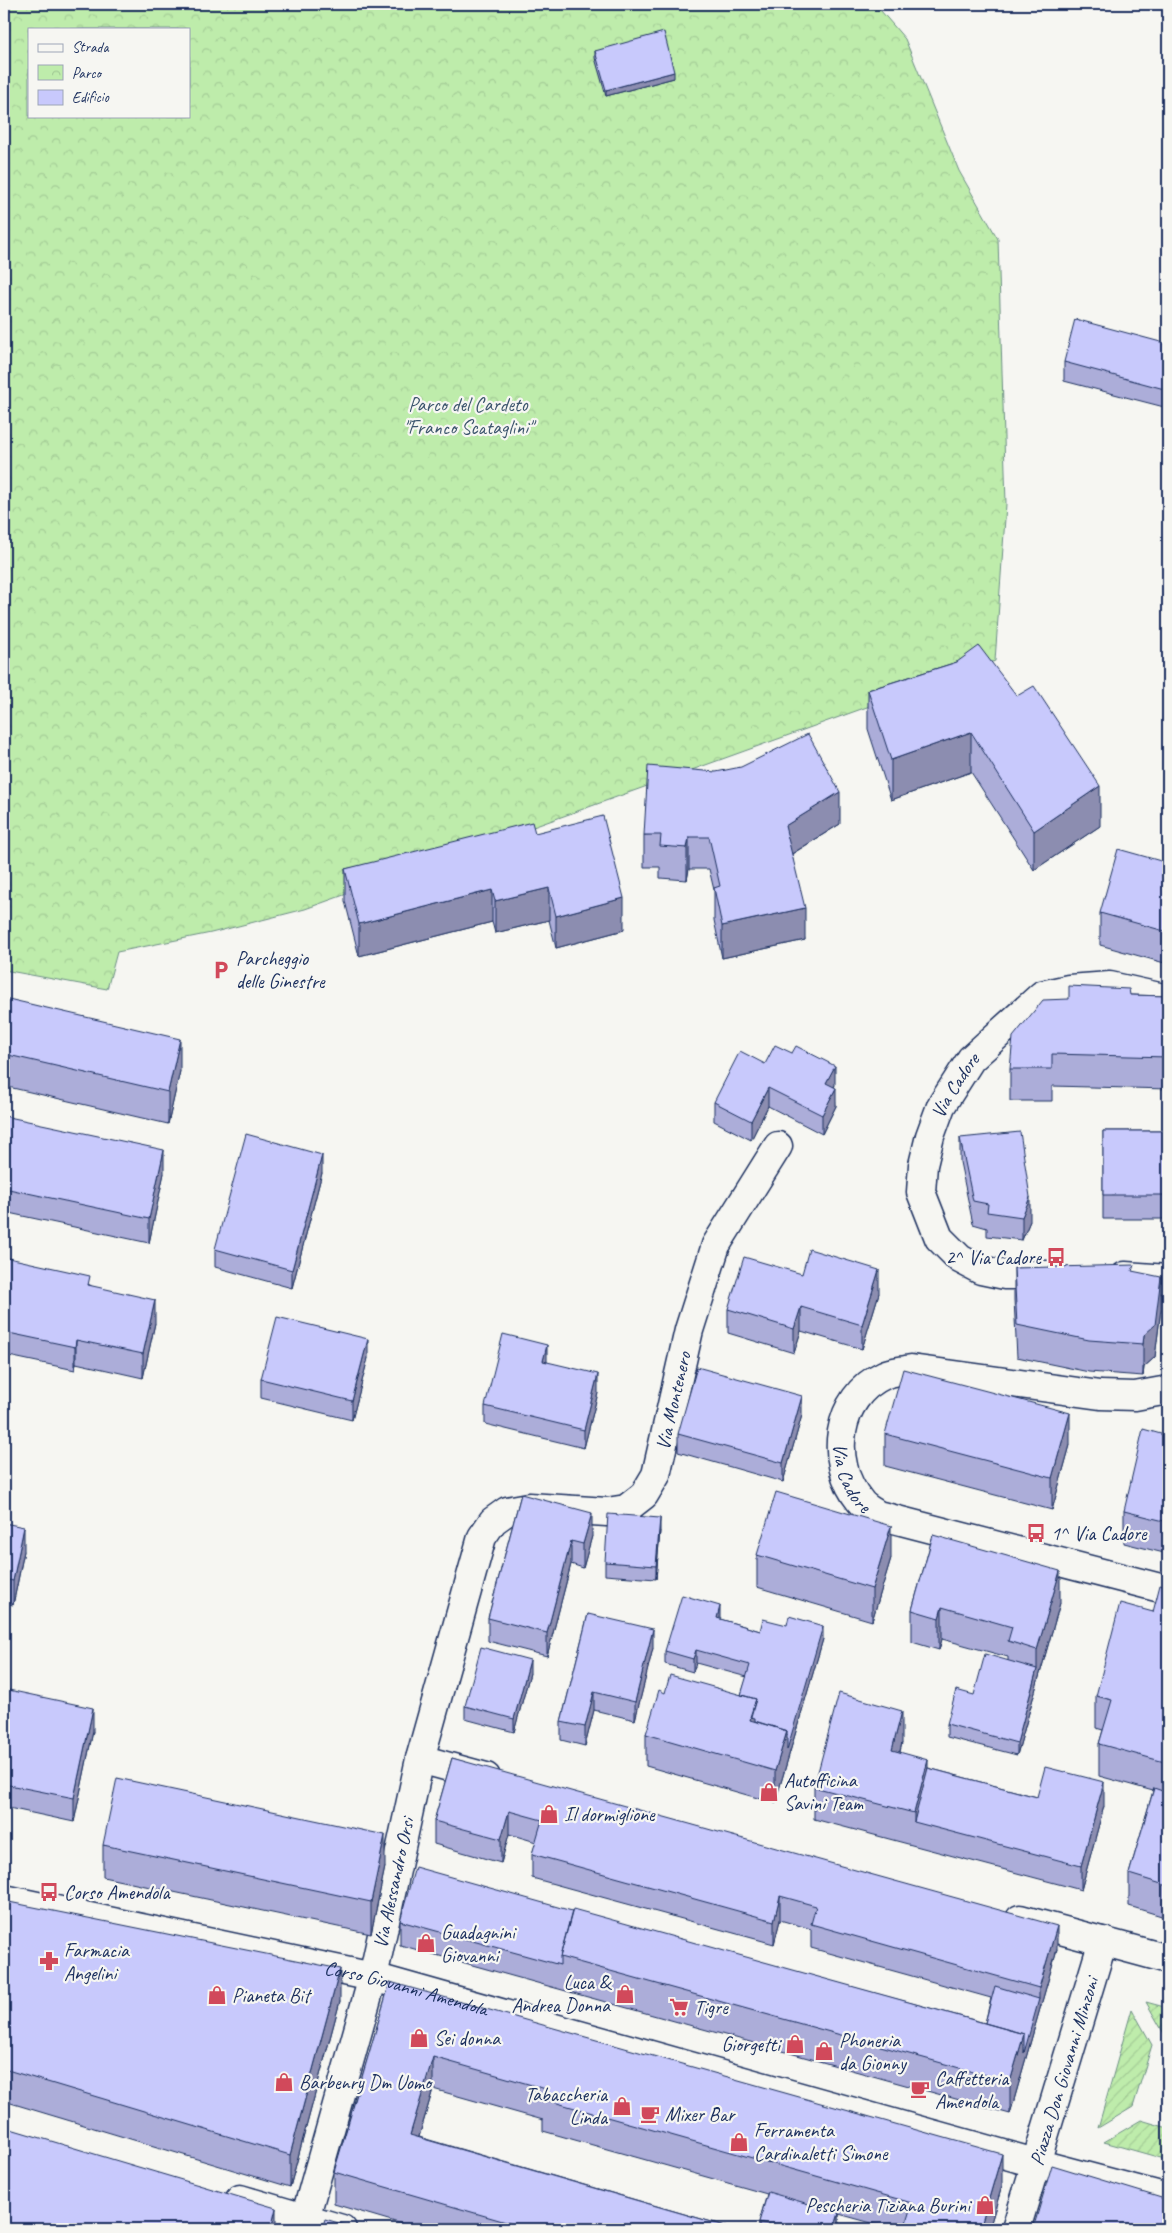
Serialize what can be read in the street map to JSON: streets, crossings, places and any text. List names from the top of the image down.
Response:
{
  "streets": {
    "street": [
      "Via Cadore",
      "Via Montenero",
      "Via Alessandro Orsi",
      "Corso Giovanni Amendola",
      "Piazza Don Giovanni Minzoni"
    ]
  },
  "crossings": [
    ["Via Montenero", "Via Alessandro Orsi"],
    ["Via Alessandro Orsi", "Corso Giovanni Amendola"],
    ["Corso Giovanni Amendola", "Piazza Don Giovanni Minzoni"]
  ],
  "parks": ["Parco del Cardeto \"Franco Scataglini\""],
  "places": {
    "parking": ["Parcheggio delle Ginestre"],
    "bus stop": ["2^ Via Cadore", "1^ Via Cadore", "Corso Amendola"],
    "shop": [
      "Autofficina Savini Team",
      "Il dormiglione",
      "Guadagnini Giovanni",
      "Luca & Andrea Donna",
      "Pianeta Bit",
      "Sei donna",
      "Giorgetti",
      "Phoneria da Gionny",
      "Barbenry Dm Uomo",
      "Tabaccheria Linda",
      "Ferramenta Cardinaletti Simone",
      "Pescheria Tiziana Burini"
    ],
    "pharmacy": ["Farmacia Angelini"],
    "supermarket": ["Tigre"],
    "cafe": ["Caffetteria Amendola", "Mixer Bar"]
  },
  "legend": ["Strada", "Parco", "Edificio"]
}
